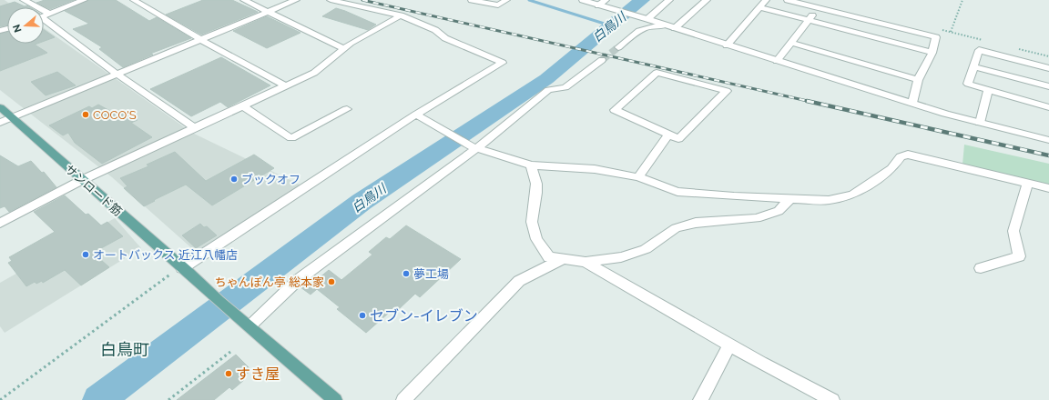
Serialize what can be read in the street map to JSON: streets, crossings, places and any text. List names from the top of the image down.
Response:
{
  "streets": {
    "main road": ["サンロード筋"]
  },
  "districts": ["白鳥町"],
  "water": ["白鳥川"],
  "places": [
    "COCO'S",
    "ブックオフ",
    "オートバックス 近江八幡店",
    "夢工場",
    "ちゃんぽん亭 総本家",
    "セブン-イレブン",
    "すき屋"
  ],
  "north": "left"
}
